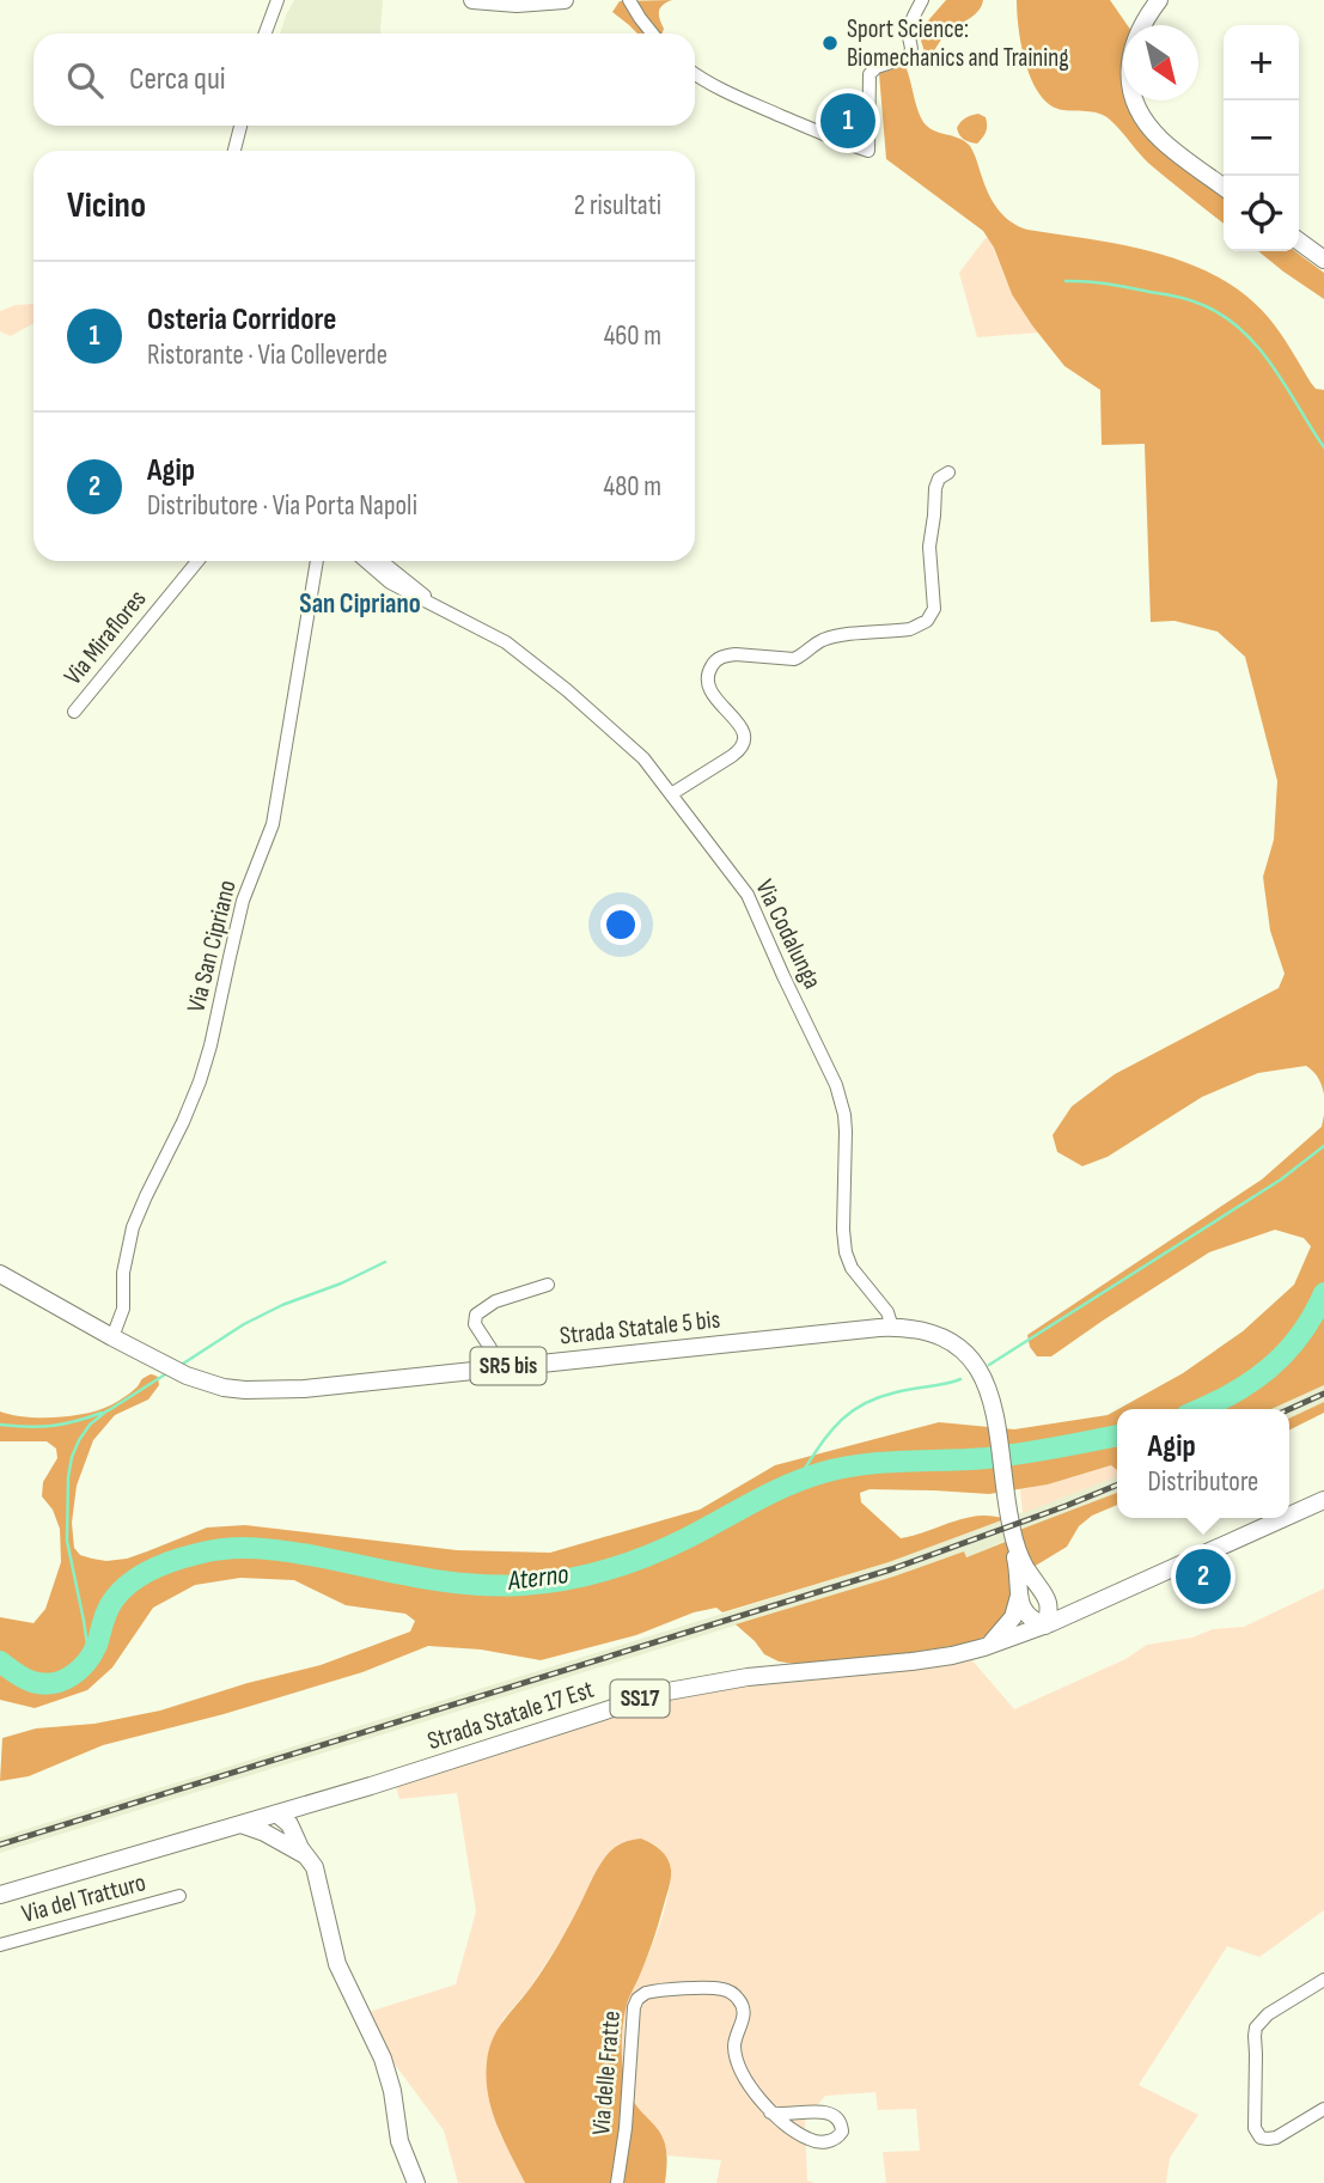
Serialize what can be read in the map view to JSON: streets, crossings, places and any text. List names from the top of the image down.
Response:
{
  "streets": {
    "main road": [
      "Strada Statale 5 bis",
      "SR5 bis",
      "SS17",
      "Strada Statale 17 Est"
    ],
    "street": [
      "Via Miraflores",
      "Via Codalunga",
      "Via San Cipriano",
      "Via del Tratturo",
      "Via delle Fratte"
    ]
  },
  "crossings": [
    ["Via Codalunga", "Strada Statale 5 bis"],
    ["Via San Cipriano", "Strada Statale 5 bis"],
    ["Strada Statale 5 bis", "SS17"],
    ["Strada Statale 5 bis", "Strada Statale 17 Est"],
    ["SS17", "Strada Statale 17 Est"]
  ],
  "districts": ["San Cipriano"],
  "water": ["Aterno"],
  "places": ["Sport Science: Biomechanics and Training"],
  "north": "bottom right",
  "page": {
    "map_buttons": ["+", "−"],
    "search": "Cerca qui",
    "pins": ["1", "2"],
    "heading": ["Vicino", "2 risultati"],
    "list": [
      {
        "mark": "1",
        "name": "Osteria Corridore",
        "note": "Ristorante · Via Colleverde",
        "value": "460 m"
      },
      {
        "mark": "2",
        "name": "Agip",
        "note": "Distributore · Via Porta Napoli",
        "value": "480 m"
      }
    ],
    "popup": ["Agip", "Distributore"]
  }
}
